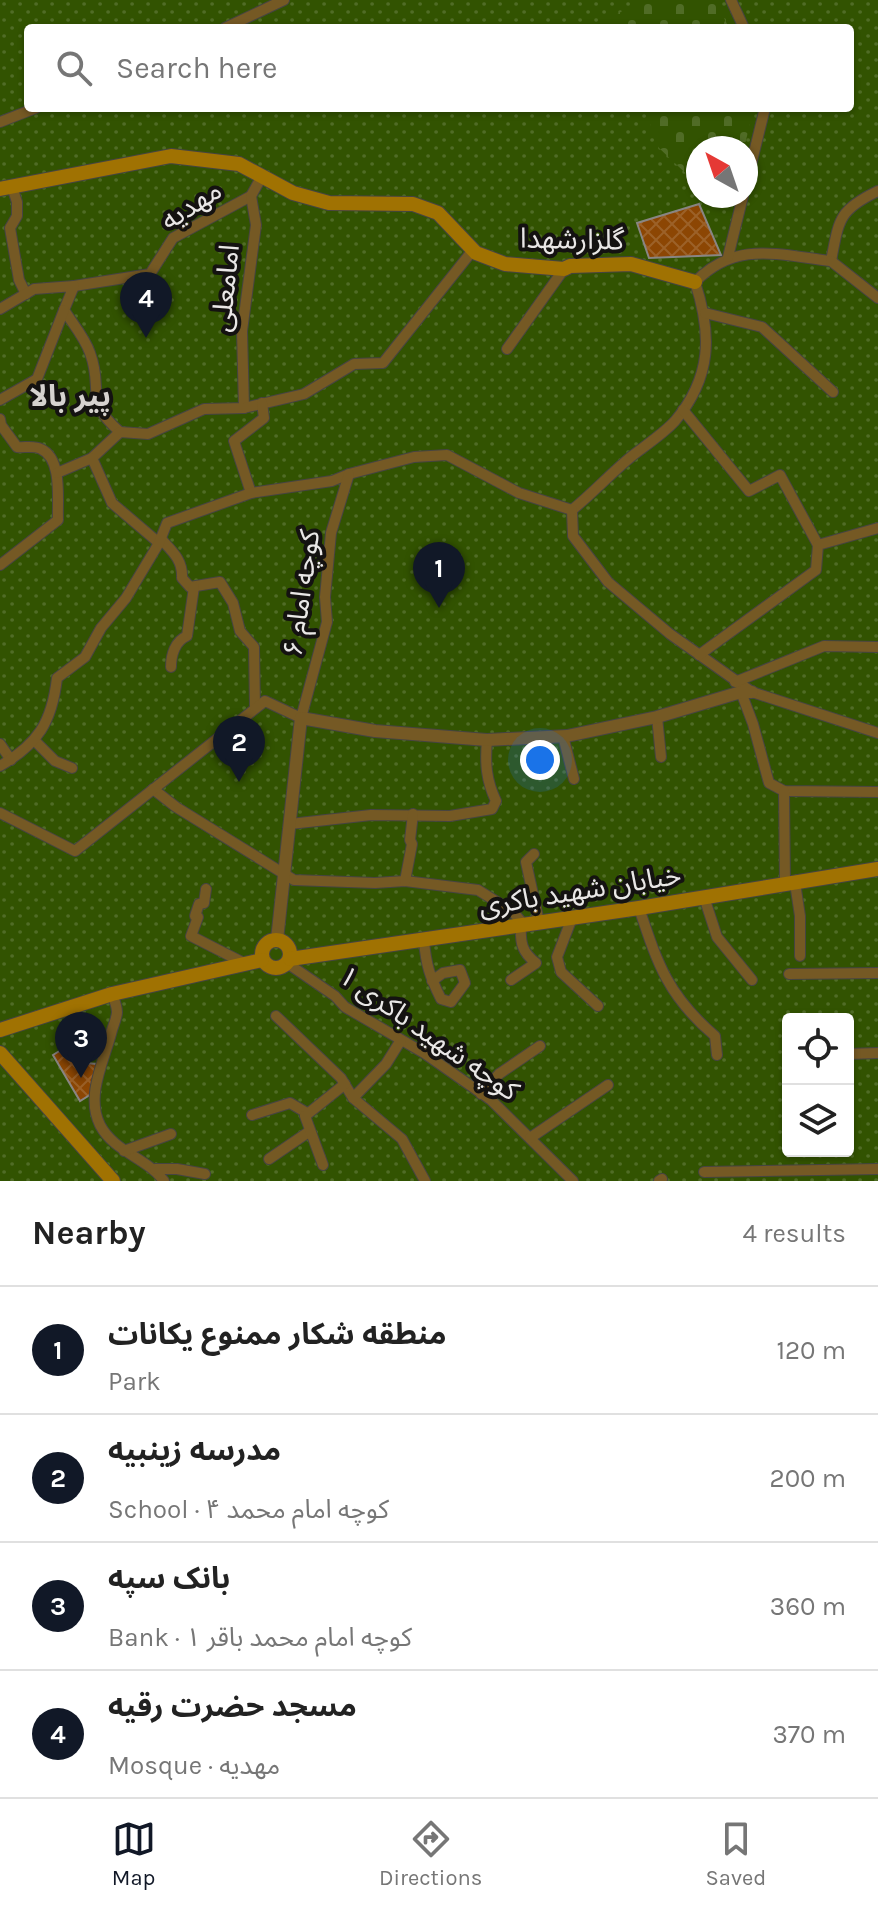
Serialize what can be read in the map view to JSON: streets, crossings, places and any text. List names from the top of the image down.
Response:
{
  "streets": {
    "main road": ["گلزارشهدا", "خیابان شهید باکری"],
    "street": [
      "مهدیه",
      "امامعلی",
      "کوچه امام ۶",
      "کوچه شهید باکری ۱"
    ]
  },
  "crossings": [
    ["مهدیه", "امامعلی"],
    ["خیابان شهید باکری", "کوچه شهید باکری ۱"]
  ],
  "districts": ["پیر بالا"],
  "north": "top left",
  "page": {
    "search": "Search here",
    "pins": [
      "4",
      "1",
      "2",
      "3"
    ],
    "heading": ["Nearby", "4 results"],
    "list": [
      {
        "mark": "1",
        "name": "منطقه شکار ممنوع یکانات",
        "note": "Park",
        "value": "120 m"
      },
      {
        "mark": "2",
        "name": "مدرسه زینبیه",
        "note": "School · کوچه امام محمد ۴",
        "value": "200 m"
      },
      {
        "mark": "3",
        "name": "بانک سپه",
        "note": "Bank · کوچه امام محمد باقر ۱",
        "value": "360 m"
      },
      {
        "mark": "4",
        "name": "مسجد حضرت رقیه",
        "note": "Mosque · مهدیه",
        "value": "370 m"
      }
    ],
    "nav": ["Map", "Directions", "Saved"]
  }
}
